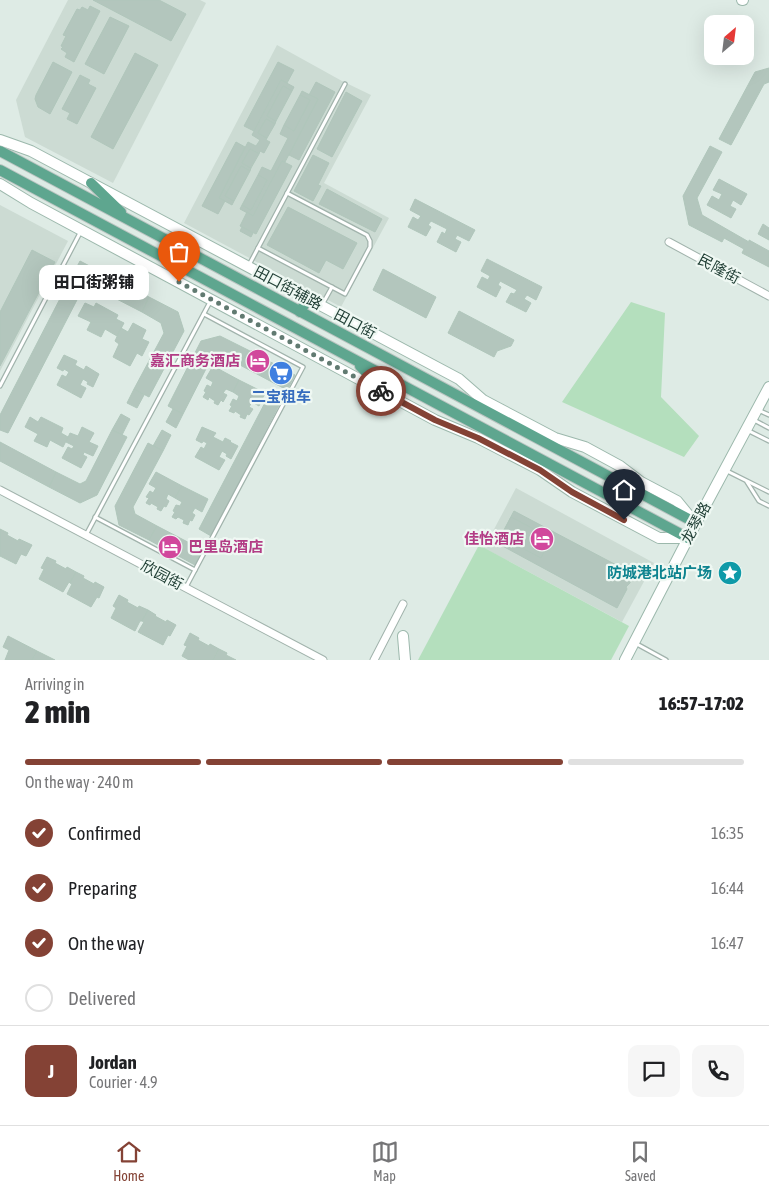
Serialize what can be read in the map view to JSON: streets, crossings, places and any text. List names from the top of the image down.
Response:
{
  "streets": {
    "main road": ["田口街"],
    "street": [
      "民隆街",
      "田口街辅路",
      "龙琴路",
      "欣园街"
    ]
  },
  "crossings": [
    ["田口街辅路", "田口街"],
    ["田口街辅路", "龙琴路"],
    ["田口街", "龙琴路"]
  ],
  "places": {
    "other": ["田口街粥铺"],
    "hotel": ["嘉汇商务酒店", "佳怡酒店", "巴里岛酒店"],
    "supermarket": ["二宝租车"],
    "place": ["防城港北站广场"]
  },
  "north": "top right",
  "page": {
    "bubble": "田口街粥铺",
    "heading": ["2 min", "Arriving in", "16:57–17:02"],
    "panel": ["Jordan", "Courier · 4.9"],
    "bar": "On the way · 240 m",
    "list": [
      ["Confirmed", "16:35"],
      ["Preparing", "16:44"],
      ["On the way", "16:47"],
      "Delivered"
    ],
    "round": "J",
    "tabs": ["Home", "Map", "Saved"]
  }
}
